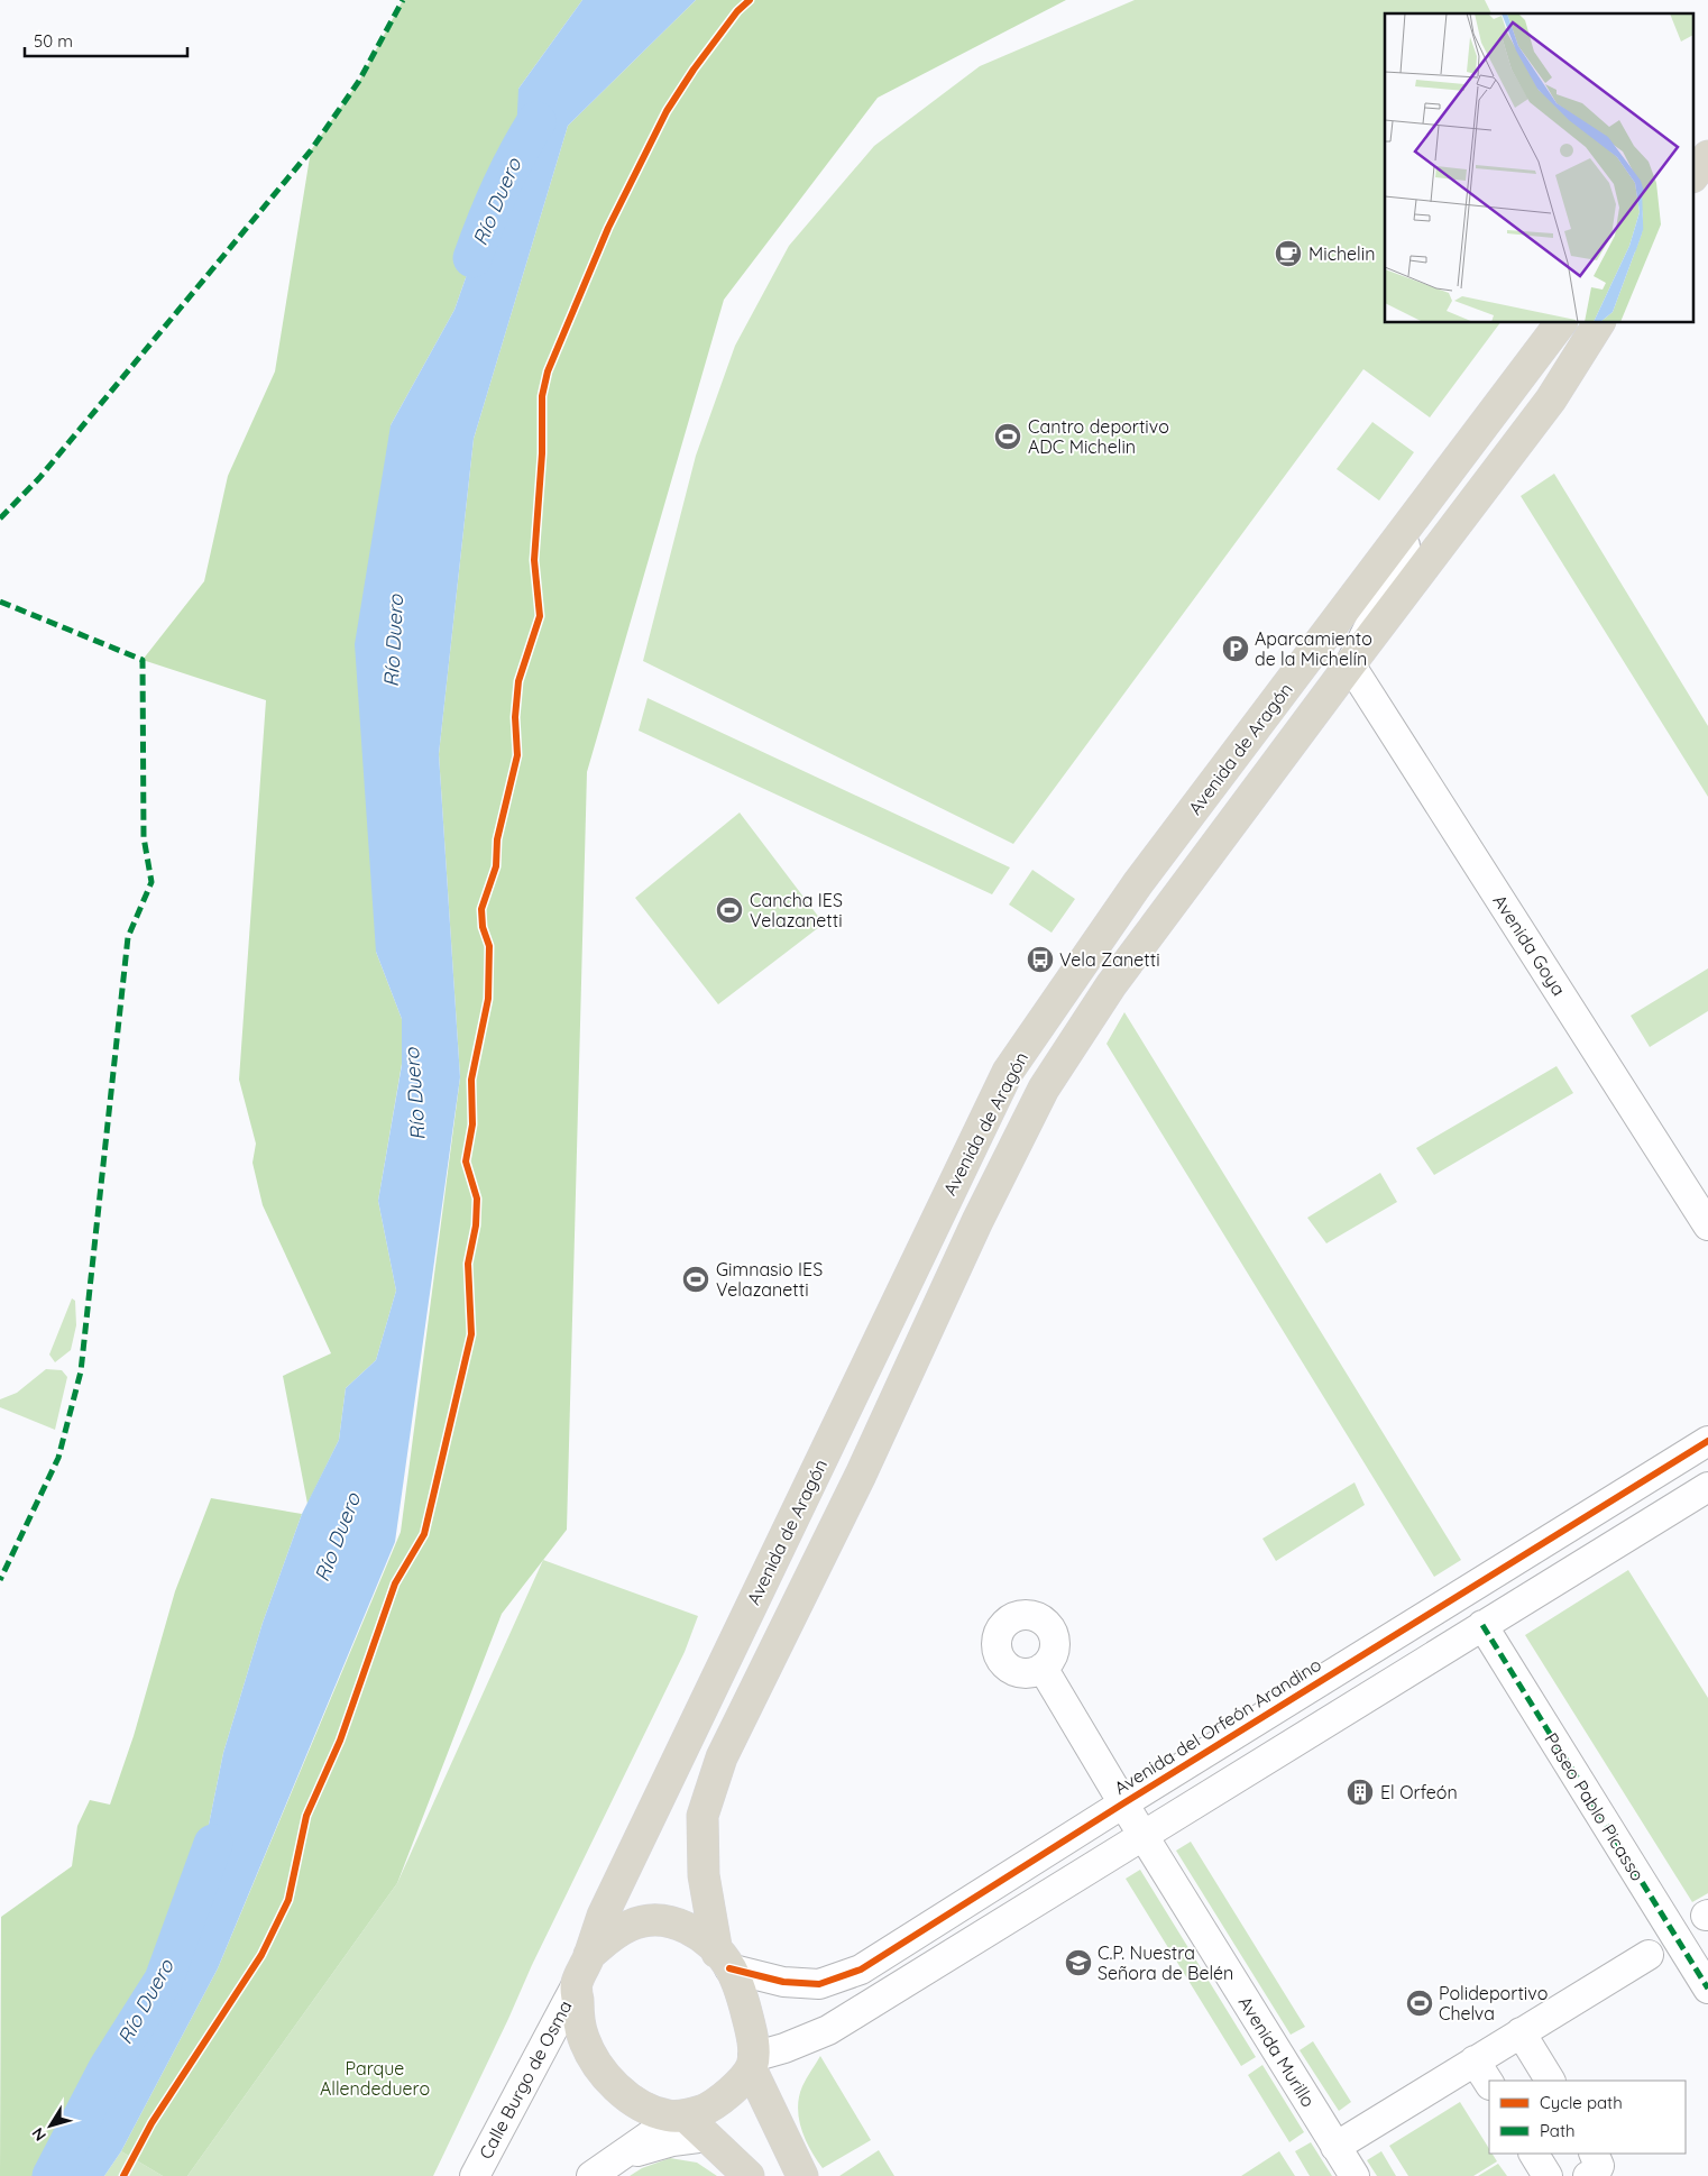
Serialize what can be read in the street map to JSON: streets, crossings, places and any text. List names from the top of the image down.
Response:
{
  "streets": {
    "highway": ["Avenida de Aragón"],
    "street": [
      "Avenida Goya",
      "Avenida del Orfeón Arandino",
      "Paseo Pablo Picasso",
      "Avenida Murillo",
      "Calle Burgo de Osma"
    ]
  },
  "crossings": [
    ["Avenida de Aragón", "Avenida Goya"],
    ["Avenida de Aragón", "Avenida del Orfeón Arandino"],
    ["Avenida de Aragón", "Calle Burgo de Osma"],
    ["Avenida del Orfeón Arandino", "Avenida Murillo"],
    ["Avenida del Orfeón Arandino", "Calle Burgo de Osma"]
  ],
  "water": ["Río Duero"],
  "parks": ["Parque Allendeduero"],
  "places": {
    "cafe": ["Michelin"],
    "sports": [
      "Cantro deportivo ADC Michelin",
      "Cancha IES Velazanetti",
      "Gimnasio IES Velazanetti",
      "Polideportivo Chelva"
    ],
    "parking": ["Aparcamiento de la Michelín"],
    "bus stop": ["Vela Zanetti"],
    "building": ["El Orfeón"],
    "school or university": ["C.P. Nuestra Señora de Belén"]
  },
  "legend": ["Cycle path", "Path"],
  "scale_bar": "50 m",
  "north": "bottom left"
}
